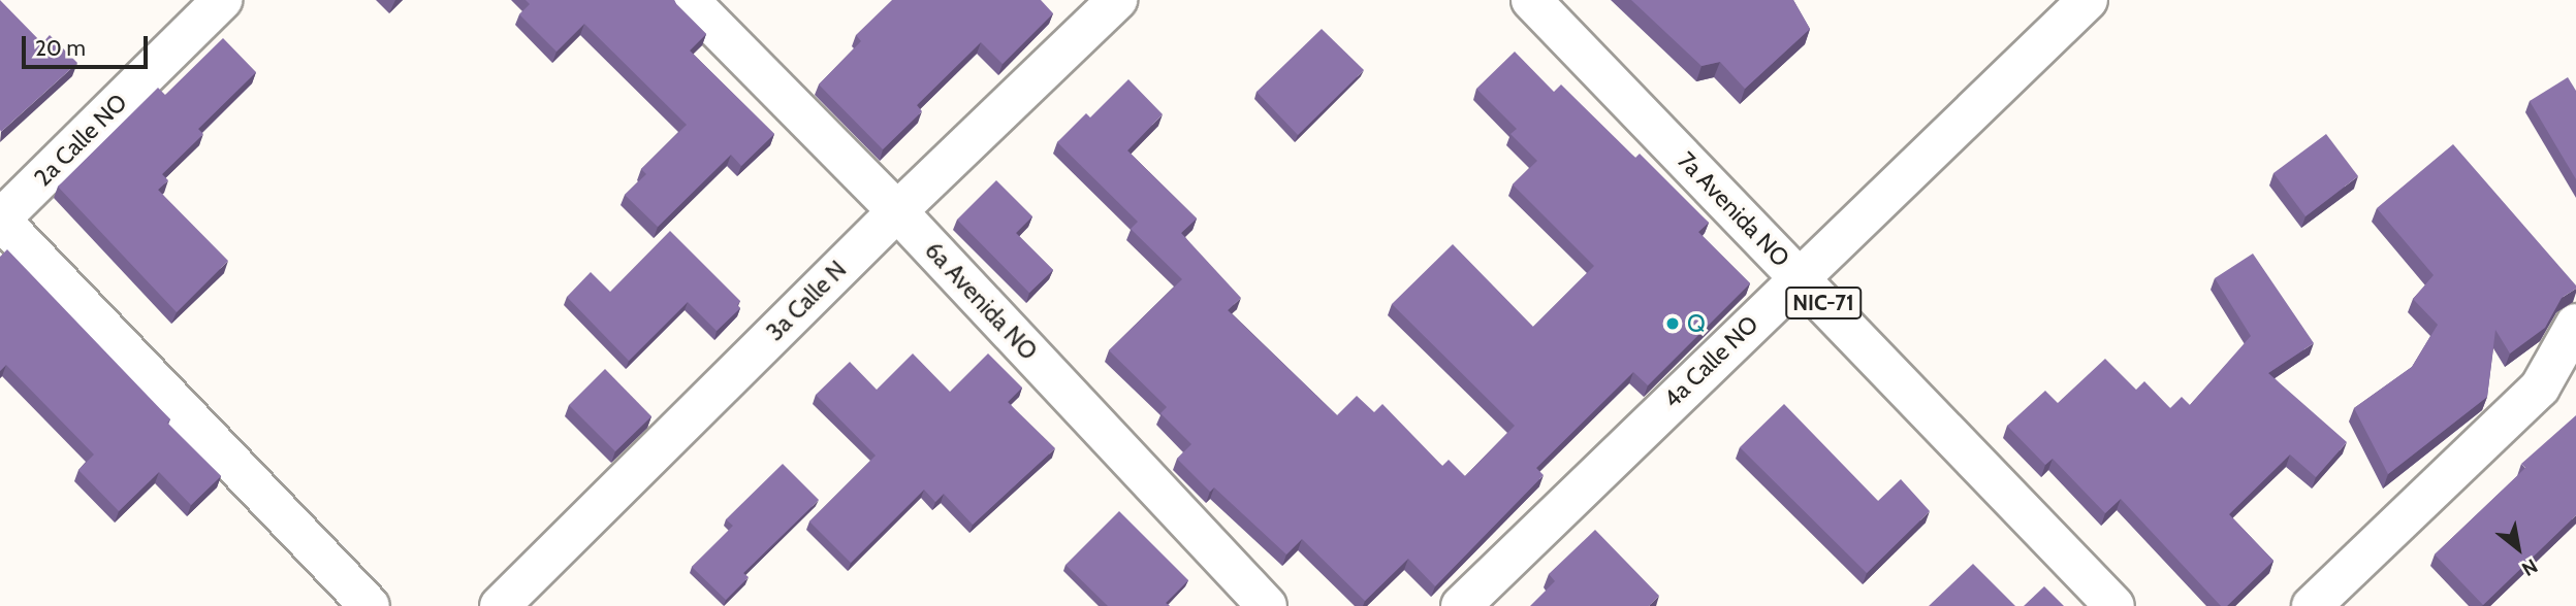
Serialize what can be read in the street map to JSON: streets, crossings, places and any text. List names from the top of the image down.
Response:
{
  "streets": {
    "main road": [
      "2a Calle NO",
      "7a Avenida NO",
      "3a Calle N",
      "6a Avenida NO",
      "NIC-71",
      "4a Calle NO"
    ]
  },
  "crossings": [
    ["7a Avenida NO", "4a Calle NO"],
    ["3a Calle N", "6a Avenida NO"]
  ],
  "places": ["Q"],
  "scale_bar": "20 m",
  "north": "bottom right"
}
